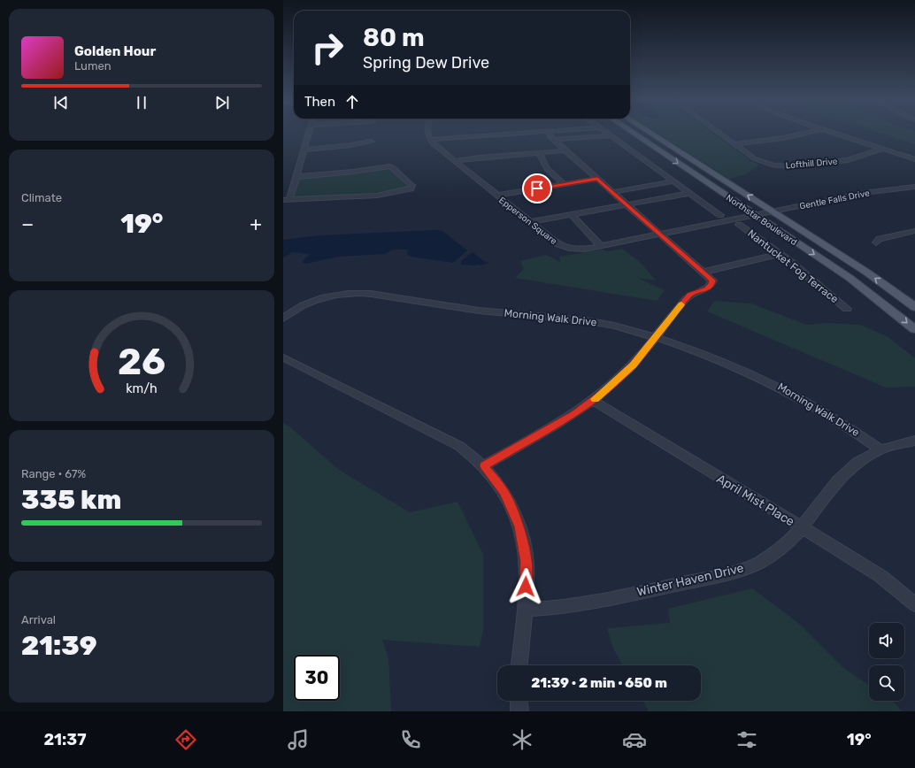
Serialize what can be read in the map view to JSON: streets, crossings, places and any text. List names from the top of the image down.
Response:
{
  "streets": {
    "main road": ["Northstar Boulevard"],
    "street": [
      "Lofthill Drive",
      "Gentle Falls Drive",
      "Epperson Square",
      "Nantucket Fog Terrace",
      "Morning Walk Drive",
      "April Mist Place",
      "Winter Haven Drive"
    ]
  },
  "crossings": [
    ["Gentle Falls Drive", "Northstar Boulevard"],
    ["Gentle Falls Drive", "Epperson Square"],
    ["Northstar Boulevard", "Epperson Square"],
    ["Morning Walk Drive", "Winter Haven Drive"],
    ["April Mist Place", "Winter Haven Drive"]
  ],
  "page": {
    "turn": ["80 m", "Spring Dew Drive"],
    "song": ["Golden Hour", "Lumen"],
    "then": "Then",
    "tile": [
      "Climate",
      ["Range · 67%", "335 km"],
      ["Arrival", "21:39"]
    ],
    "heat": ["−", "19°", "+"],
    "limit": "30",
    "trip": "21:39 · 2 min · 650 m",
    "tabs": ["21:37", "19°"],
    "gauge": ["26", "km/h"]
  }
}
